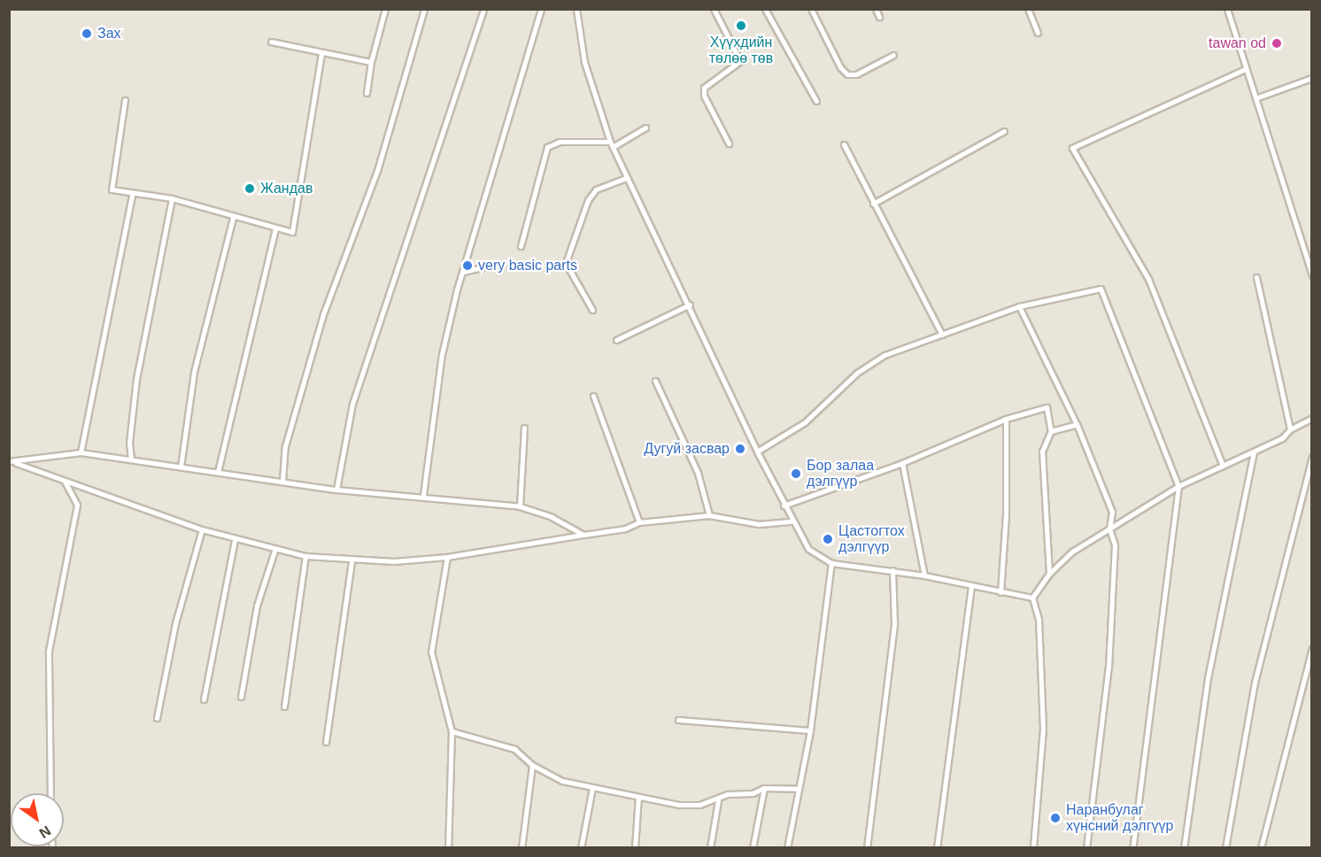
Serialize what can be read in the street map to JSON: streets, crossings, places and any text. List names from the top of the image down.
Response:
{
  "places": [
    "Хүүхдийн төлөө төв",
    "Зах",
    "tawan od",
    "Жандав",
    "very basic parts",
    "Дугуй засвар",
    "Бор залаа дэлгүүр",
    "Цастогтох дэлгүүр",
    "Наранбулаг хүнсний дэлгүүр"
  ],
  "north": "bottom right"
}
